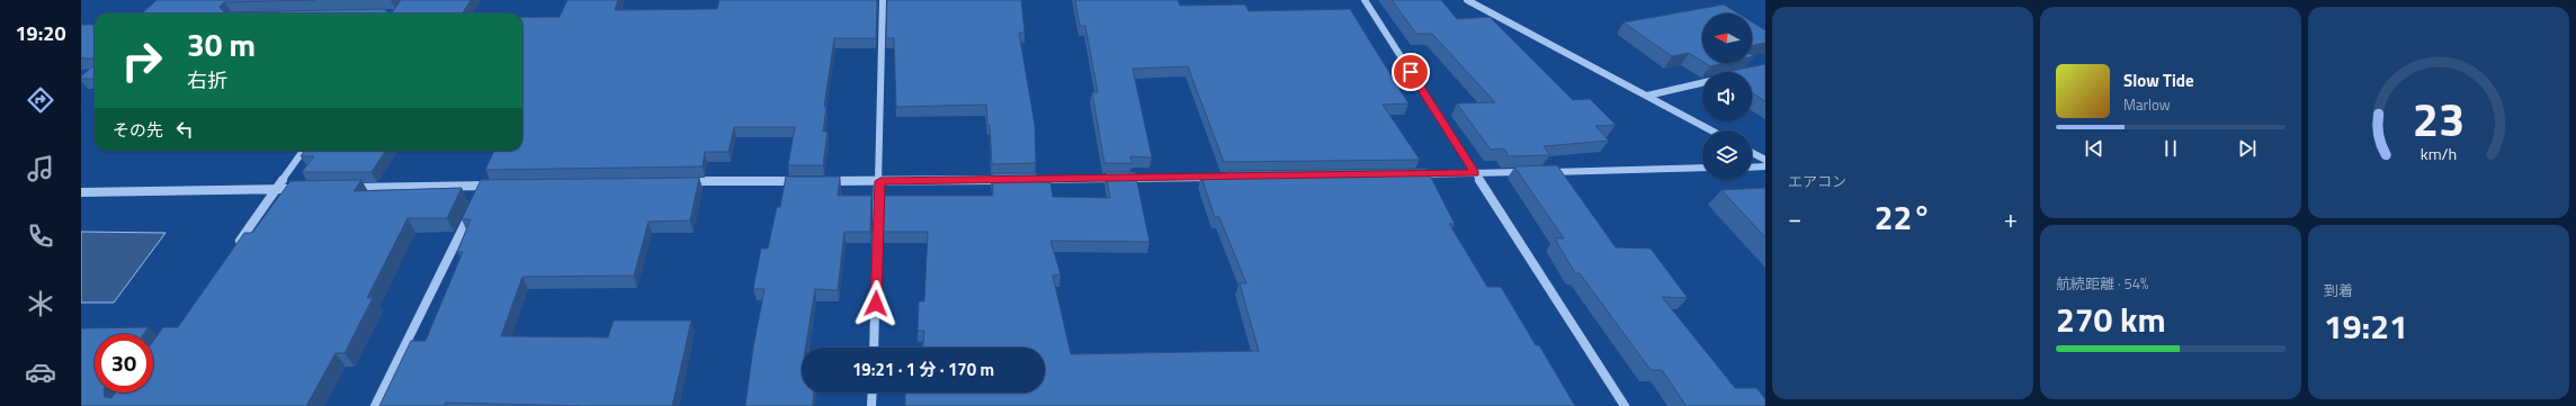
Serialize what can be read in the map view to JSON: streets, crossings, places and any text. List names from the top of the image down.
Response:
{
  "north": "left",
  "page": {
    "tabs": "19:20",
    "tile": [
      "エアコン",
      ["航続距離 · 54%", "270 km"],
      ["到着", "19:21"]
    ],
    "turn": ["30 m", "右折"],
    "song": ["Slow Tide", "Marlow"],
    "then": "その先",
    "heat": ["−", "22°", "+"],
    "limit": "30",
    "trip": "19:21 · 1 分 · 170 m",
    "gauge": ["23", "km/h"]
  }
}
